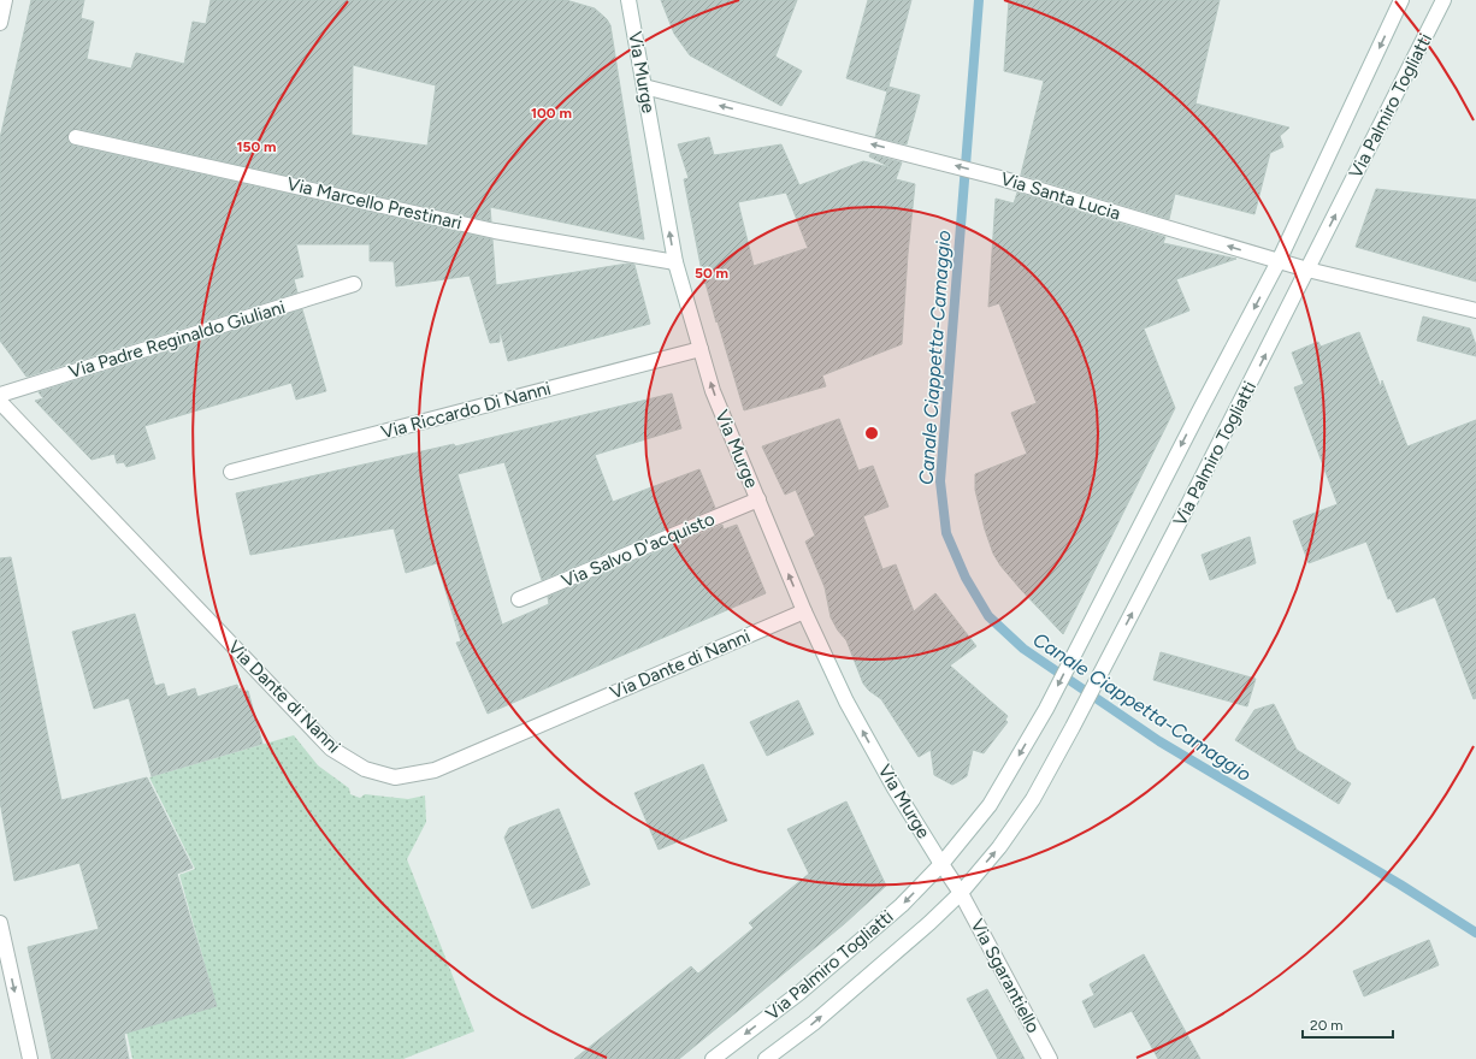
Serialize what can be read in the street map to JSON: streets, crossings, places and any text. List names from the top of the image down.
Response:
{
  "streets": {
    "street": [
      "Via Murge",
      "Via Palmiro Togliatti",
      "Via Santa Lucia",
      "Via Marcello Prestinari",
      "Via Padre Reginaldo Giuliani",
      "Via Riccardo Di Nanni",
      "Via Salvo D'acquisto",
      "Via Dante di Nanni",
      "Via Sgarantiello"
    ]
  },
  "crossings": [
    ["Via Murge", "Via Palmiro Togliatti"],
    ["Via Murge", "Via Santa Lucia"],
    ["Via Murge", "Via Marcello Prestinari"],
    ["Via Murge", "Via Riccardo Di Nanni"],
    ["Via Murge", "Via Salvo D'acquisto"],
    ["Via Murge", "Via Dante di Nanni"],
    ["Via Palmiro Togliatti", "Via Santa Lucia"],
    ["Via Palmiro Togliatti", "Via Sgarantiello"]
  ],
  "one_way": ["Via Murge", "Via Santa Lucia"],
  "water": ["Canale Ciappetta-Camaggio"],
  "scale_bar": "20 m",
  "rings": ["100 m", "150 m", "50 m"]
}
